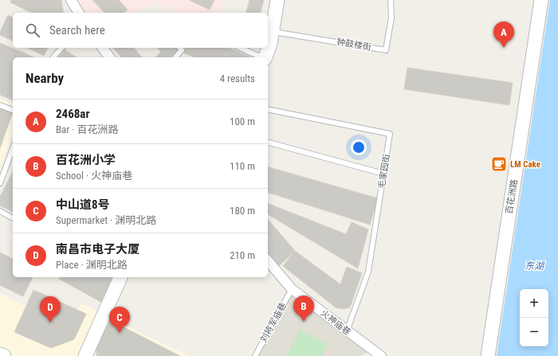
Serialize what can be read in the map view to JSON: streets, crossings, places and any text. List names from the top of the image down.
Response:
{
  "streets": {
    "street": ["百花洲路", "火神庙巷"],
    "lane": ["钟鼓楼街", "毛家园街", "刘将军庙巷"]
  },
  "crossings": [
    ["毛家园街", "火神庙巷"],
    ["刘将军庙巷", "火神庙巷"]
  ],
  "water": ["东湖"],
  "places": {
    "cafe": ["LM Cake"]
  },
  "page": {
    "search": "Search here",
    "pins": [
      "A",
      "B",
      "D",
      "C"
    ],
    "heading": ["Nearby", "4 results"],
    "list": [
      {
        "mark": "A",
        "name": "2468ar",
        "note": "Bar · 百花洲路",
        "value": "100 m"
      },
      {
        "mark": "B",
        "name": "百花洲小学",
        "note": "School · 火神庙巷",
        "value": "110 m"
      },
      {
        "mark": "C",
        "name": "中山道8号",
        "note": "Supermarket · 渊明北路",
        "value": "180 m"
      },
      {
        "mark": "D",
        "name": "南昌市电子大厦",
        "note": "Place · 渊明北路",
        "value": "210 m"
      }
    ],
    "map_buttons": ["+", "−"]
  }
}
